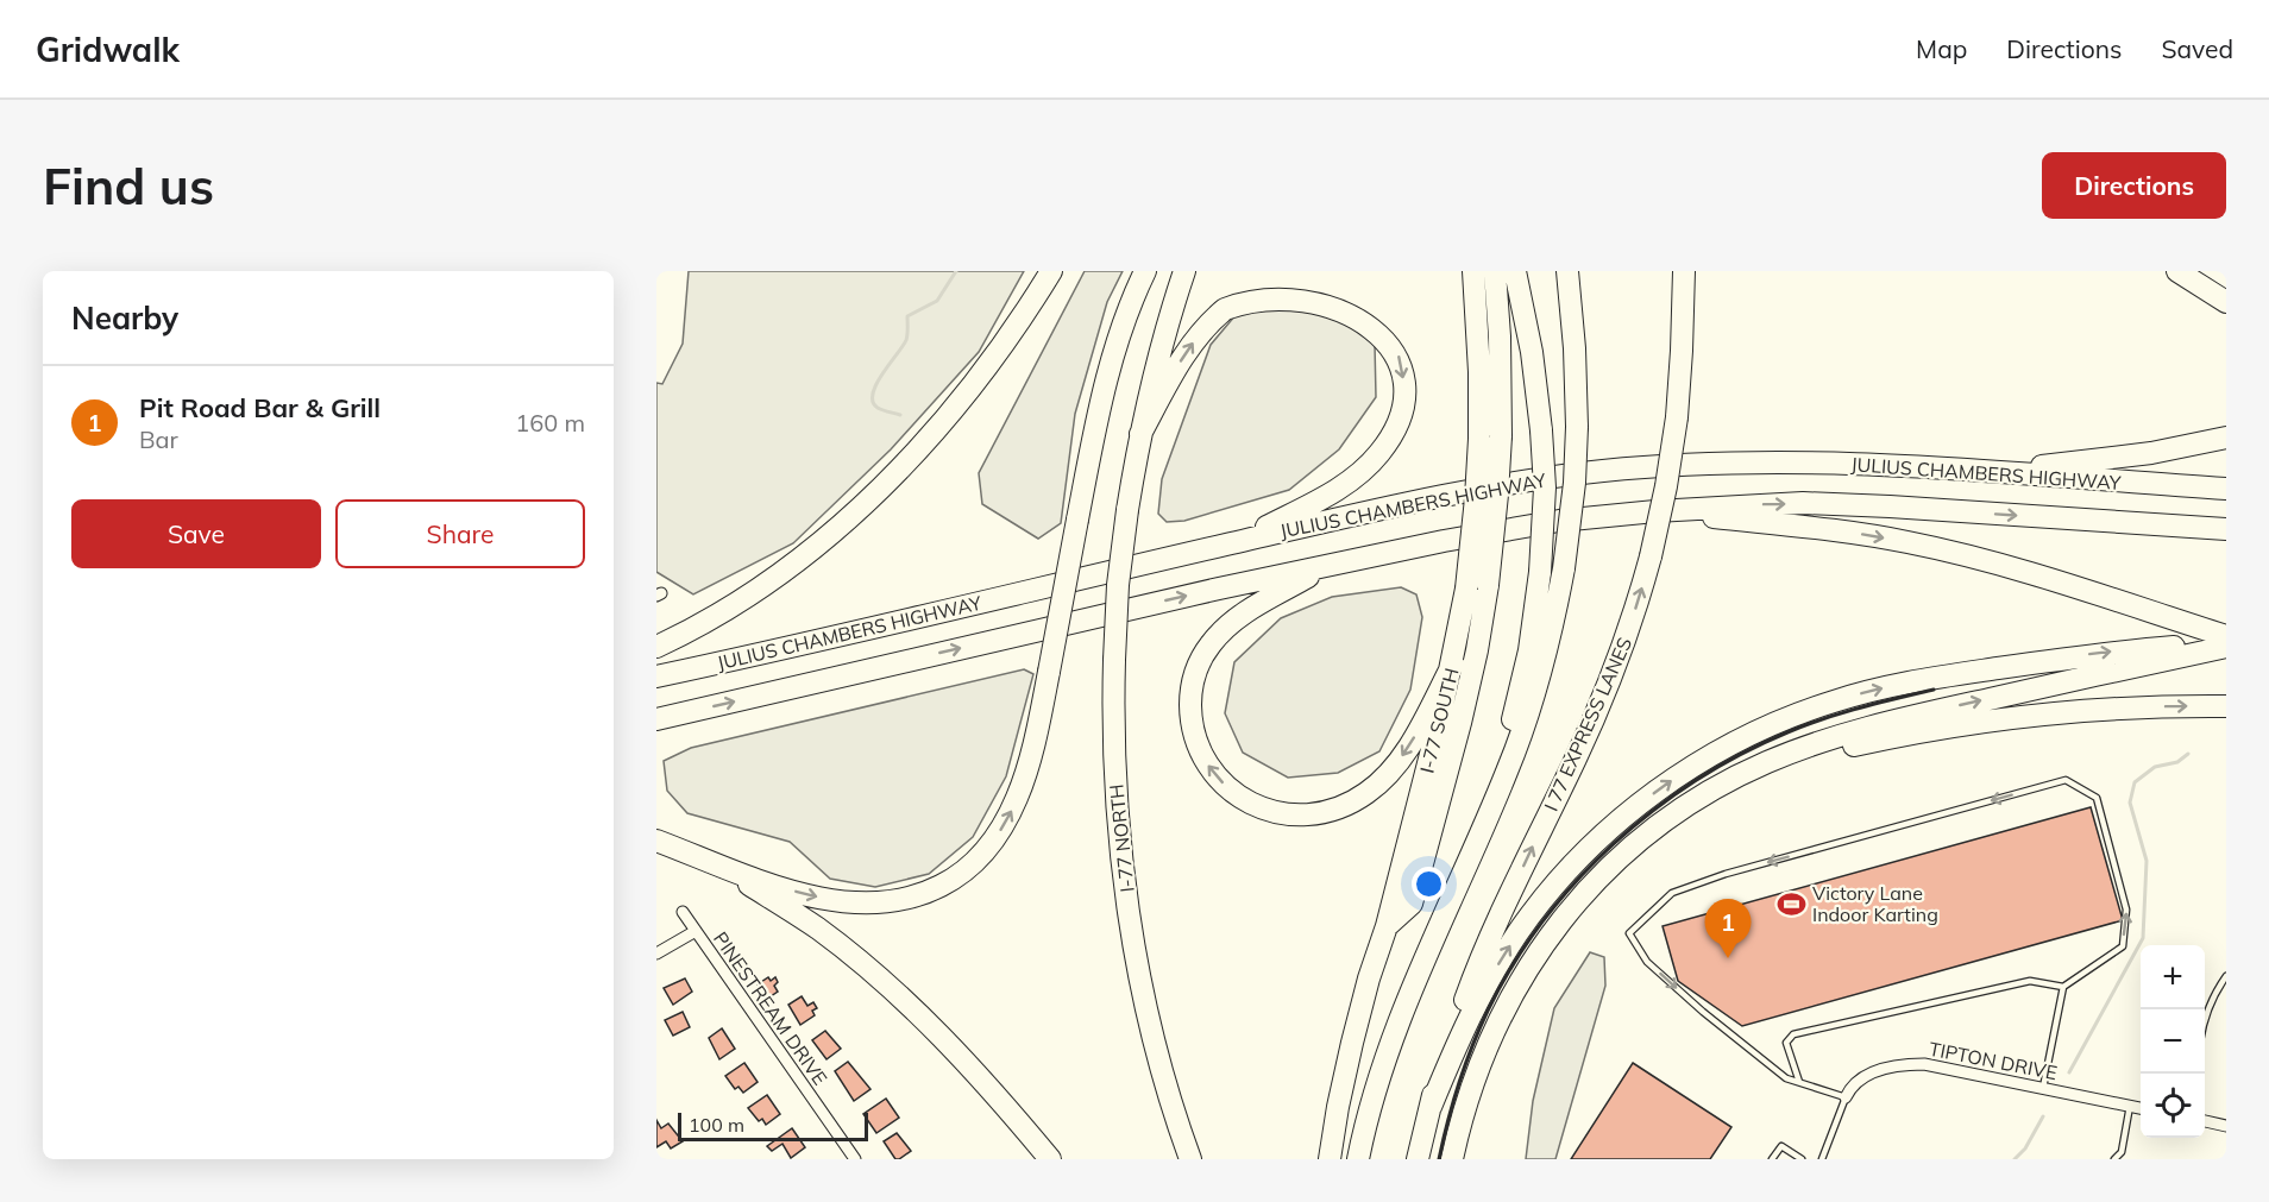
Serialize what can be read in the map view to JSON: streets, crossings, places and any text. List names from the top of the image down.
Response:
{
  "streets": {
    "highway": [
      "JULIUS CHAMBERS HIGHWAY",
      "I-77 SOUTH",
      "I 77 EXPRESS LANES",
      "I-77 NORTH"
    ],
    "street": ["PINESTREAM DRIVE", "TIPTON DRIVE"]
  },
  "places": {
    "sports": ["Victory Lane Indoor Karting"]
  },
  "scale_bar": "100 m",
  "page": {
    "header": "Gridwalk",
    "nav": ["Map", "Directions", "Saved"],
    "buttons": [
      "Directions",
      ["Save", "Share"]
    ],
    "title": "Find us",
    "heading": "Nearby",
    "list": [
      {
        "mark": "1",
        "name": "Pit Road Bar & Grill",
        "note": "Bar",
        "value": "160 m"
      }
    ],
    "pins": "1",
    "map_buttons": ["+", "−"],
    "scale": "100 m"
  }
}
